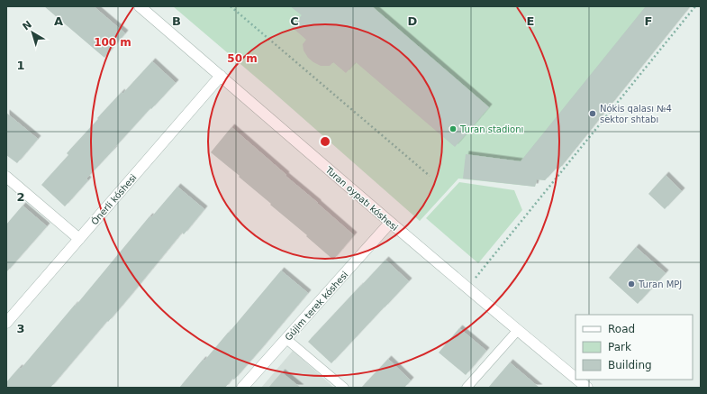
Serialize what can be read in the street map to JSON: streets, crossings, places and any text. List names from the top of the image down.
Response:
{
  "streets": {
    "street": ["Turan oypatı kóshesi", "Ónerli kóshesi", "Gújim terek kóshesi"]
  },
  "crossings": [
    ["Turan oypatı kóshesi", "Ónerli kóshesi"],
    ["Turan oypatı kóshesi", "Gújim terek kóshesi"]
  ],
  "places": ["Nókis qalası №4 sektor shtabı", "Turan stadionı", "Turan MPJ"],
  "legend": ["Road", "Park", "Building"],
  "north": "top left",
  "grid": {
    "columns": [
      "A",
      "B",
      "C",
      "D",
      "E",
      "F"
    ],
    "rows": ["1", "2", "3"]
  },
  "rings": ["100 m", "50 m"]
}
